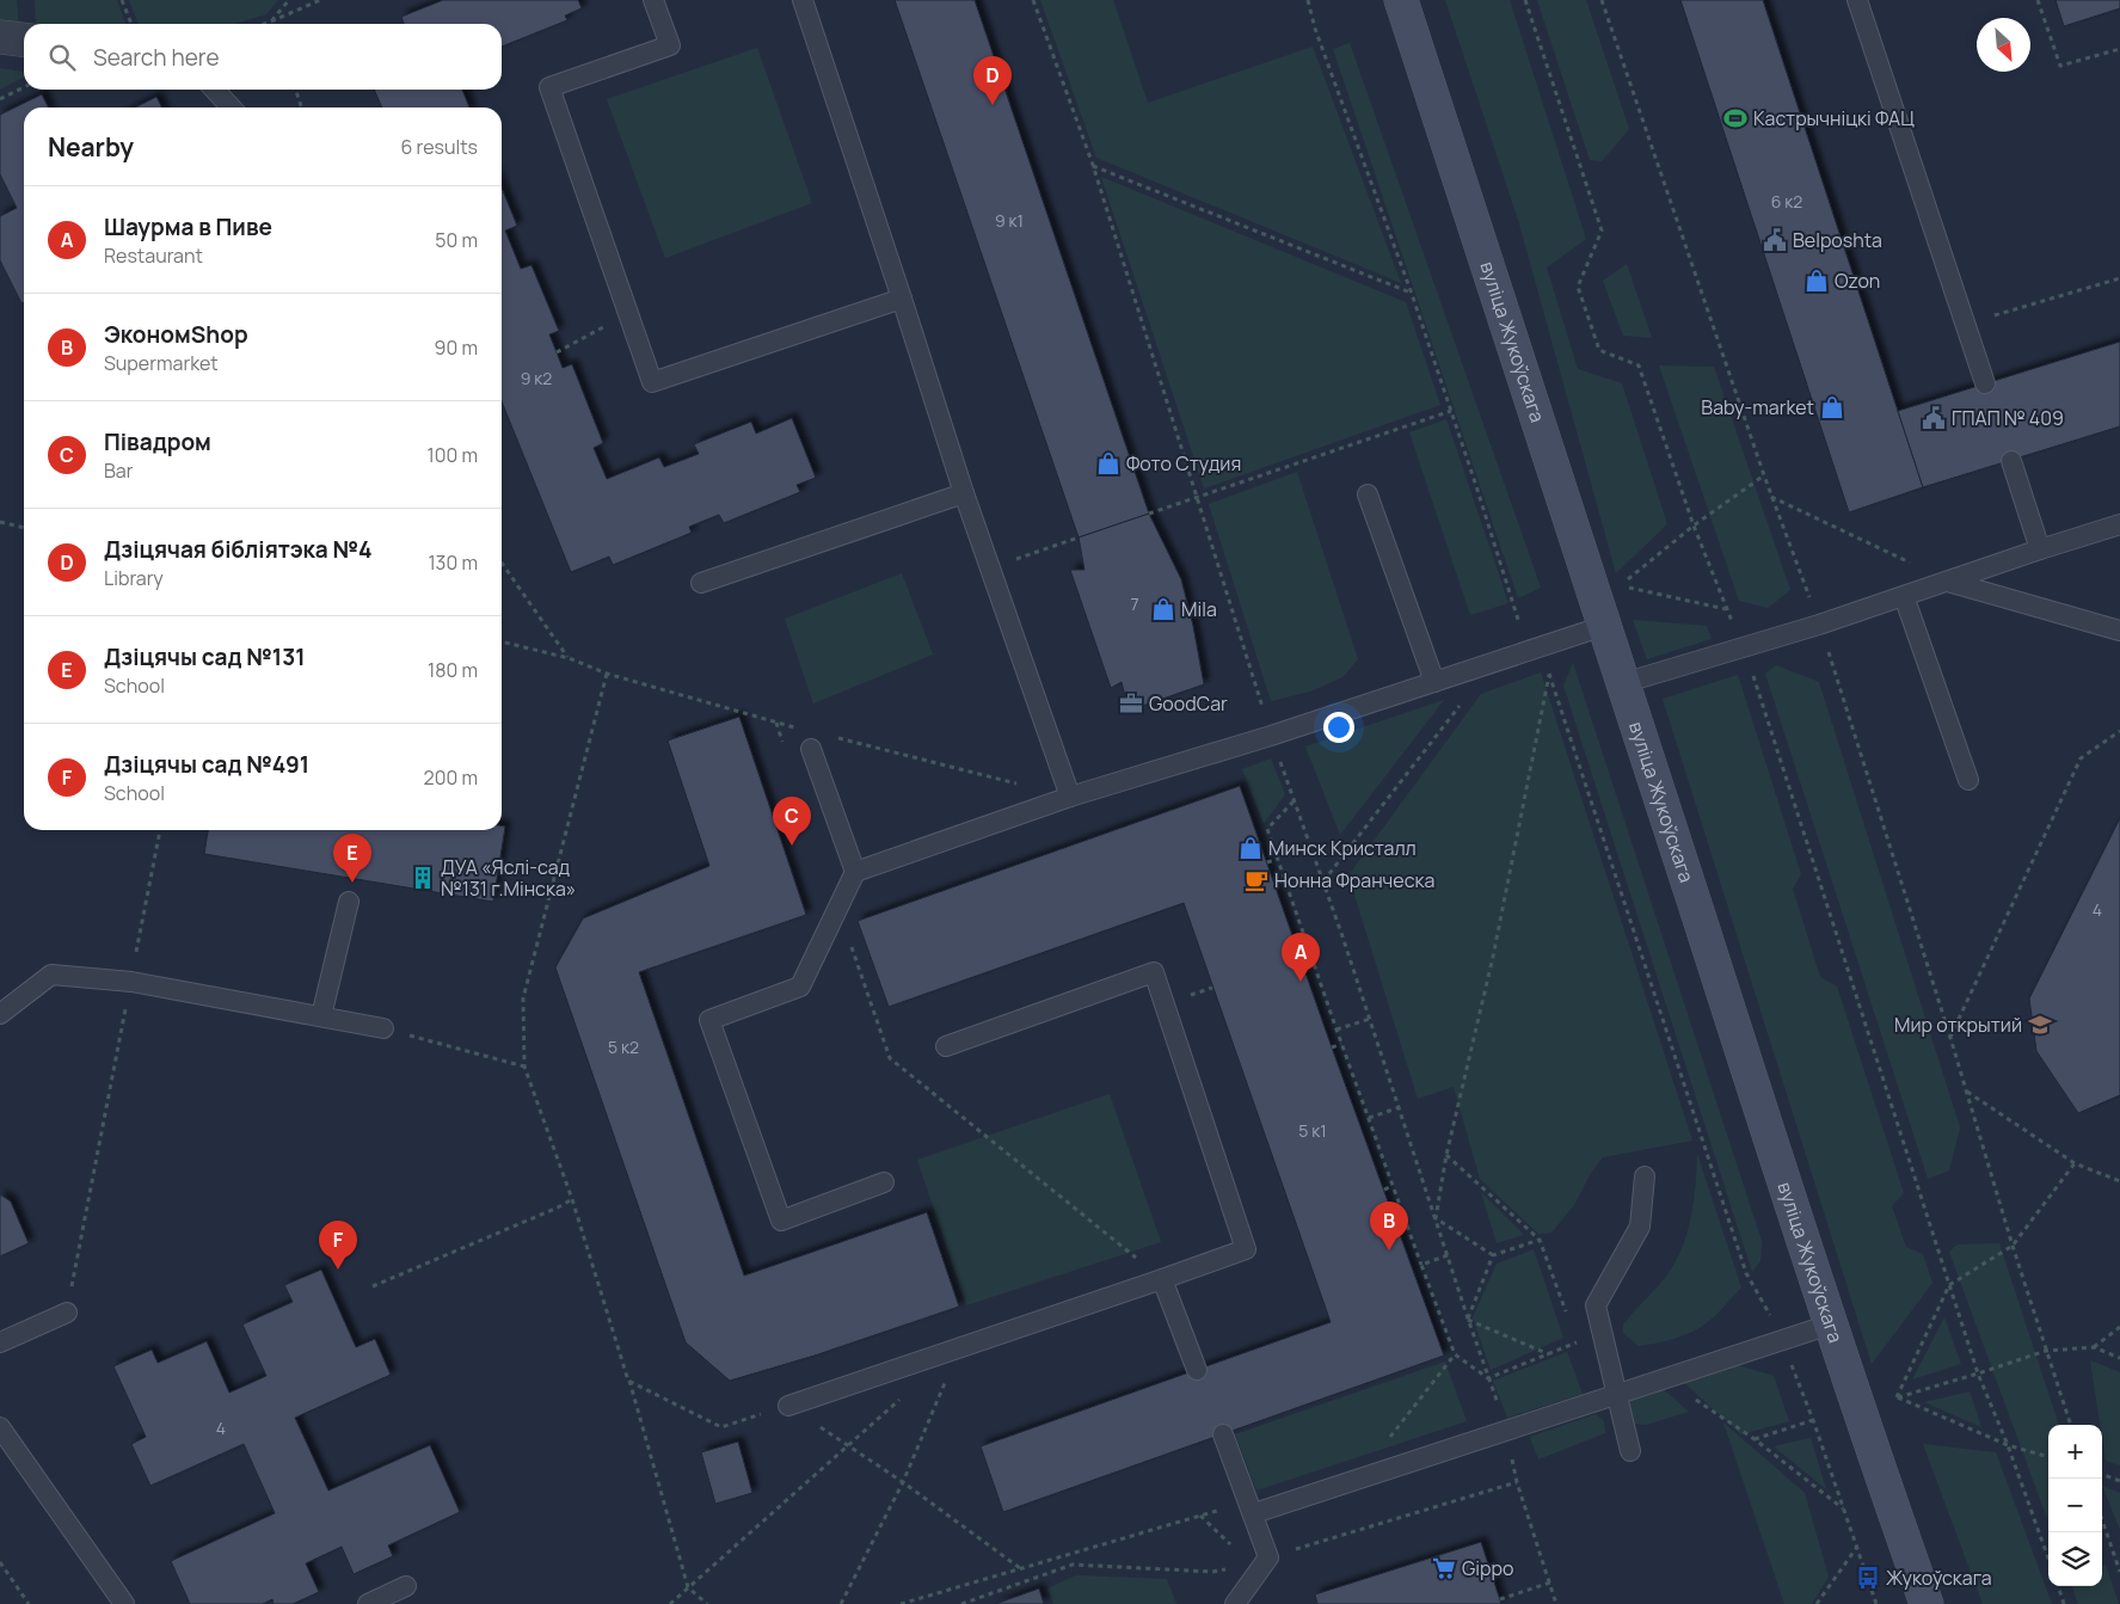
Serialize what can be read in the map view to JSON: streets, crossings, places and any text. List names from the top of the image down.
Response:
{
  "streets": {
    "main road": ["вуліца Жукоўскага"]
  },
  "places": {
    "sports": ["Кастрычніцкі ФАЦ"],
    "public building": ["Belposhta", "ГПАП № 409"],
    "shop": [
      "Ozon",
      "Baby-market",
      "Фото Студия",
      "Mila",
      "Минск Кристалл"
    ],
    "office": ["GoodCar"],
    "building": ["ДУА «Яслі-сад №131 г.Мінска»"],
    "cafe": ["Нонна Франческа"],
    "school or university": ["Мир открытий"],
    "supermarket": ["Gippo"],
    "bus stop": ["Жукоўскага"]
  },
  "house_numbers": [
    "6 к2",
    "9 к1",
    "9 к2",
    "7",
    "4",
    "5 к2",
    "5 к1",
    "4"
  ],
  "north": "bottom right",
  "page": {
    "search": "Search here",
    "pins": [
      "D",
      "C",
      "E",
      "A",
      "B",
      "F"
    ],
    "heading": ["Nearby", "6 results"],
    "list": [
      {
        "mark": "A",
        "name": "Шаурма в Пиве",
        "note": "Restaurant",
        "value": "50 m"
      },
      {
        "mark": "B",
        "name": "ЭкономShop",
        "note": "Supermarket",
        "value": "90 m"
      },
      {
        "mark": "C",
        "name": "Пiвадром",
        "note": "Bar",
        "value": "100 m"
      },
      {
        "mark": "D",
        "name": "Дзіцячая бібліятэка №4",
        "note": "Library",
        "value": "130 m"
      },
      {
        "mark": "E",
        "name": "Дзіцячы сад №131",
        "note": "School",
        "value": "180 m"
      },
      {
        "mark": "F",
        "name": "Дзіцячы сад №491",
        "note": "School",
        "value": "200 m"
      }
    ],
    "map_buttons": ["+", "−"]
  }
}
